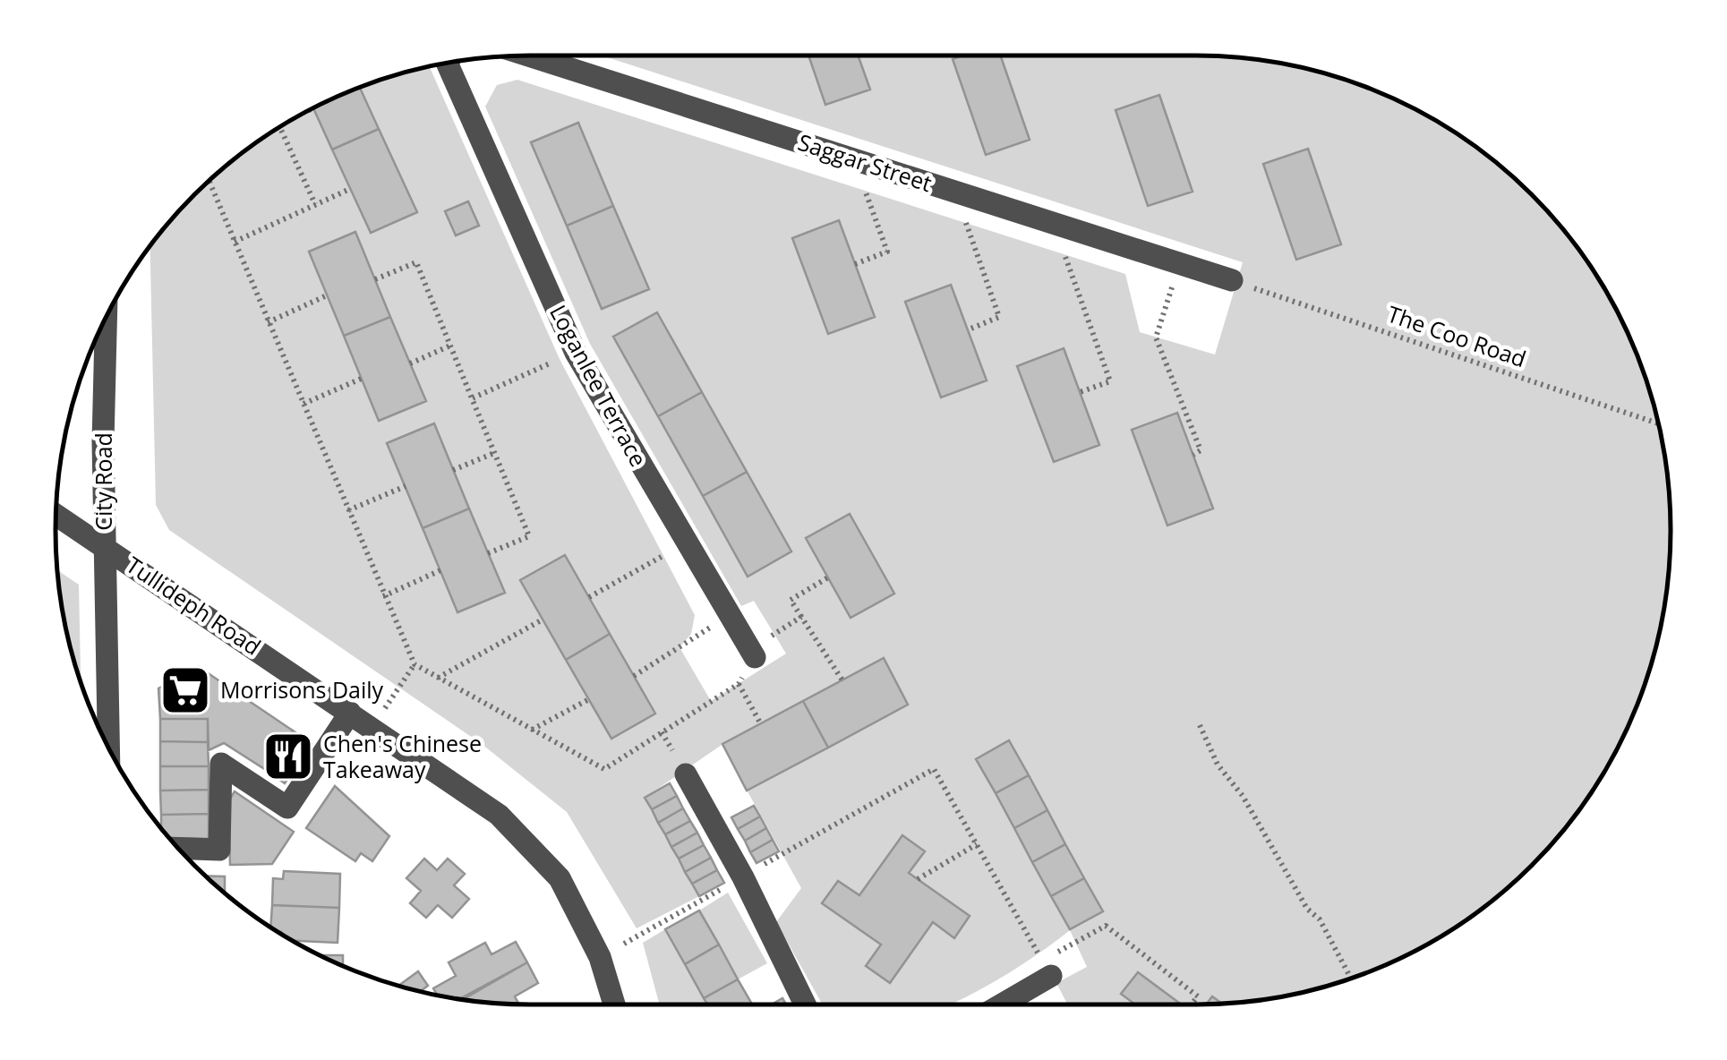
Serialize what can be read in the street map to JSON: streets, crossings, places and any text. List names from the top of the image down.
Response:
{
  "streets": {
    "street": [
      "Saggar Street",
      "Loganlee Terrace",
      "City Road",
      "Tullideph Road"
    ],
    "path": ["The Coo Road"]
  },
  "crossings": [
    ["Saggar Street", "The Coo Road"],
    ["City Road", "Tullideph Road"]
  ],
  "places": {
    "supermarket": ["Morrisons Daily"],
    "restaurant": ["Chen's Chinese Takeaway"]
  }
}
